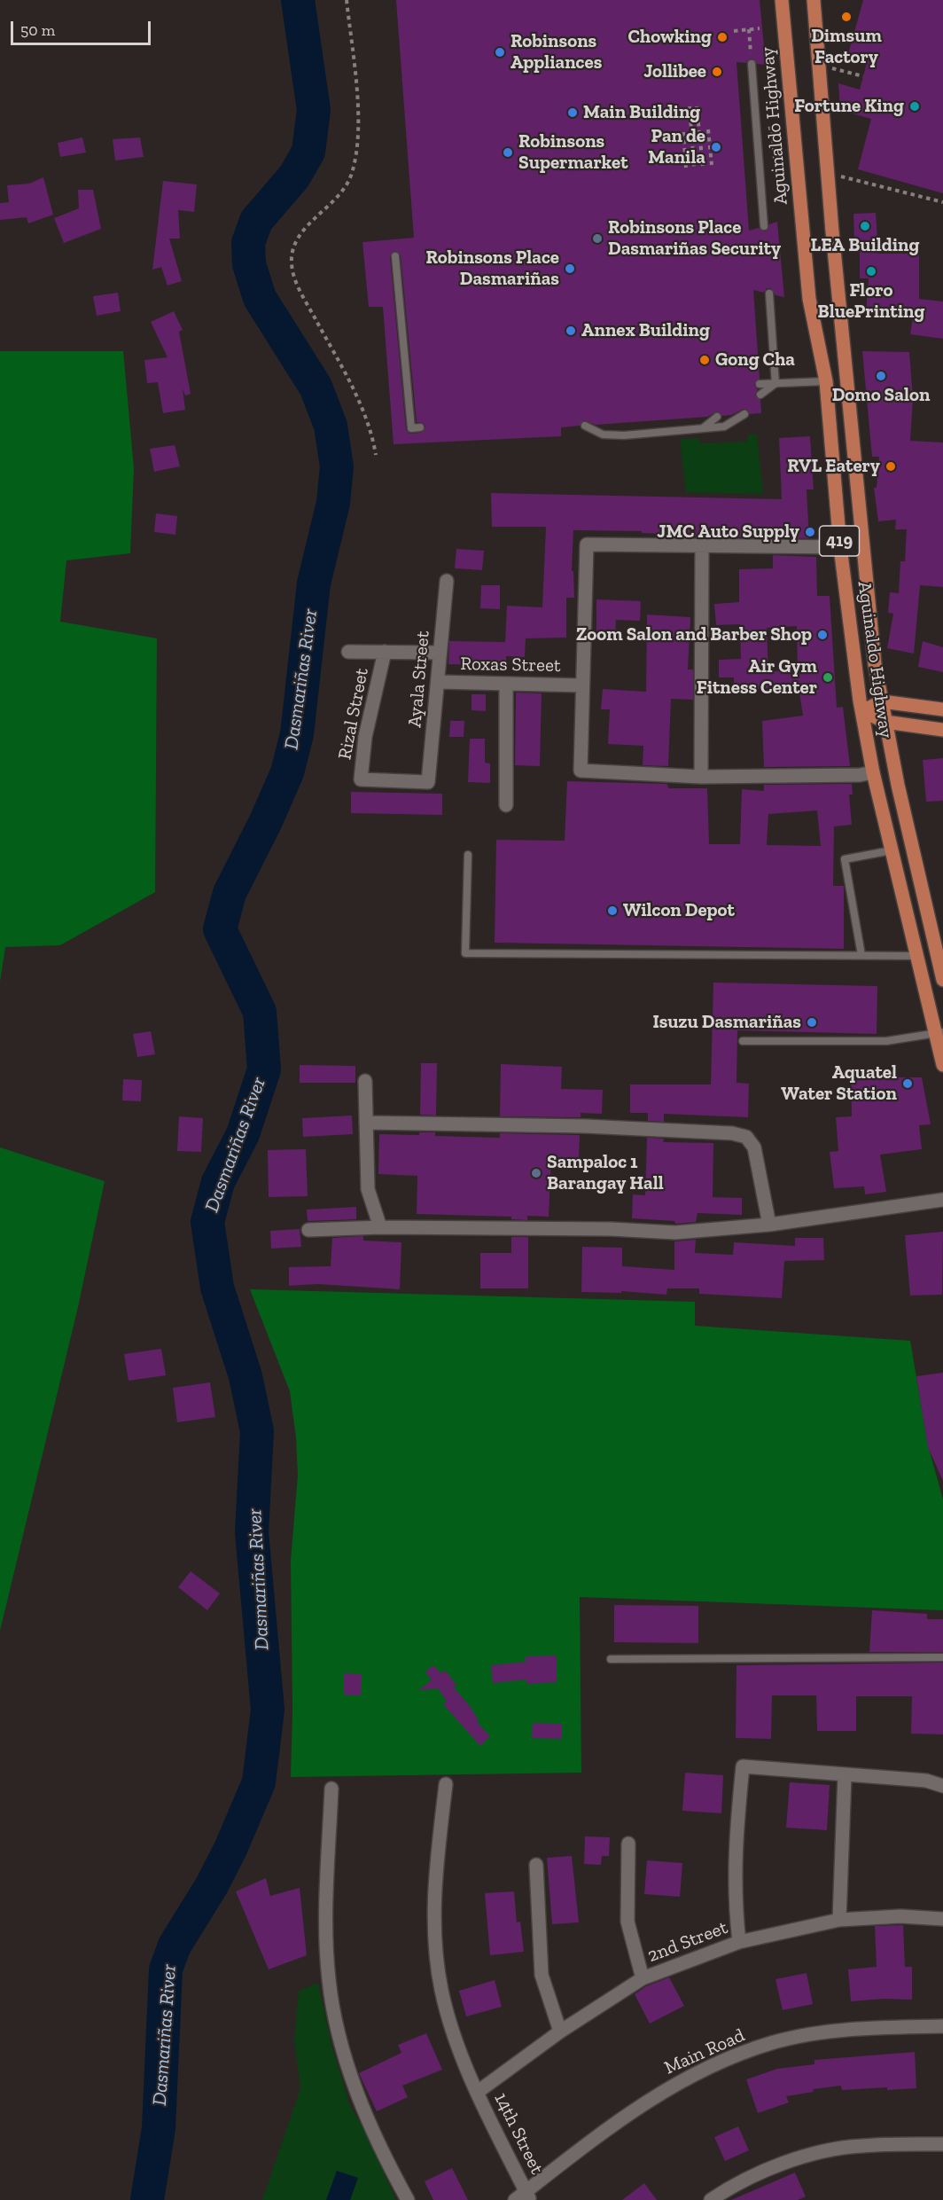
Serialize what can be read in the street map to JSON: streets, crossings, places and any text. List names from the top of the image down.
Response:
{
  "streets": {
    "main road": ["Aguinaldo Highway", "419"],
    "street": [
      "Roxas Street",
      "Ayala Street",
      "Rizal Street",
      "2nd Street",
      "Main Road",
      "14th Street"
    ]
  },
  "crossings": [
    ["Roxas Street", "Ayala Street"],
    ["Ayala Street", "Rizal Street"],
    ["2nd Street", "14th Street"],
    ["Main Road", "14th Street"]
  ],
  "water": ["Dasmariñas River"],
  "places": [
    "Dimsum Factory",
    "Chowking",
    "Robinsons Appliances",
    "Jollibee",
    "Fortune King",
    "Main Building",
    "Pan de Manila",
    "Robinsons Supermarket",
    "LEA Building",
    "Robinsons Place Dasmariñas Security",
    "Robinsons Place Dasmariñas",
    "Floro BluePrinting",
    "Annex Building",
    "Gong Cha",
    "Domo Salon",
    "RVL Eatery",
    "JMC Auto Supply",
    "Zoom Salon and Barber Shop",
    "Air Gym Fitness Center",
    "Wilcon Depot",
    "Isuzu Dasmariñas",
    "Aquatel Water Station",
    "Sampaloc 1 Barangay Hall"
  ],
  "scale_bar": "50 m"
}
